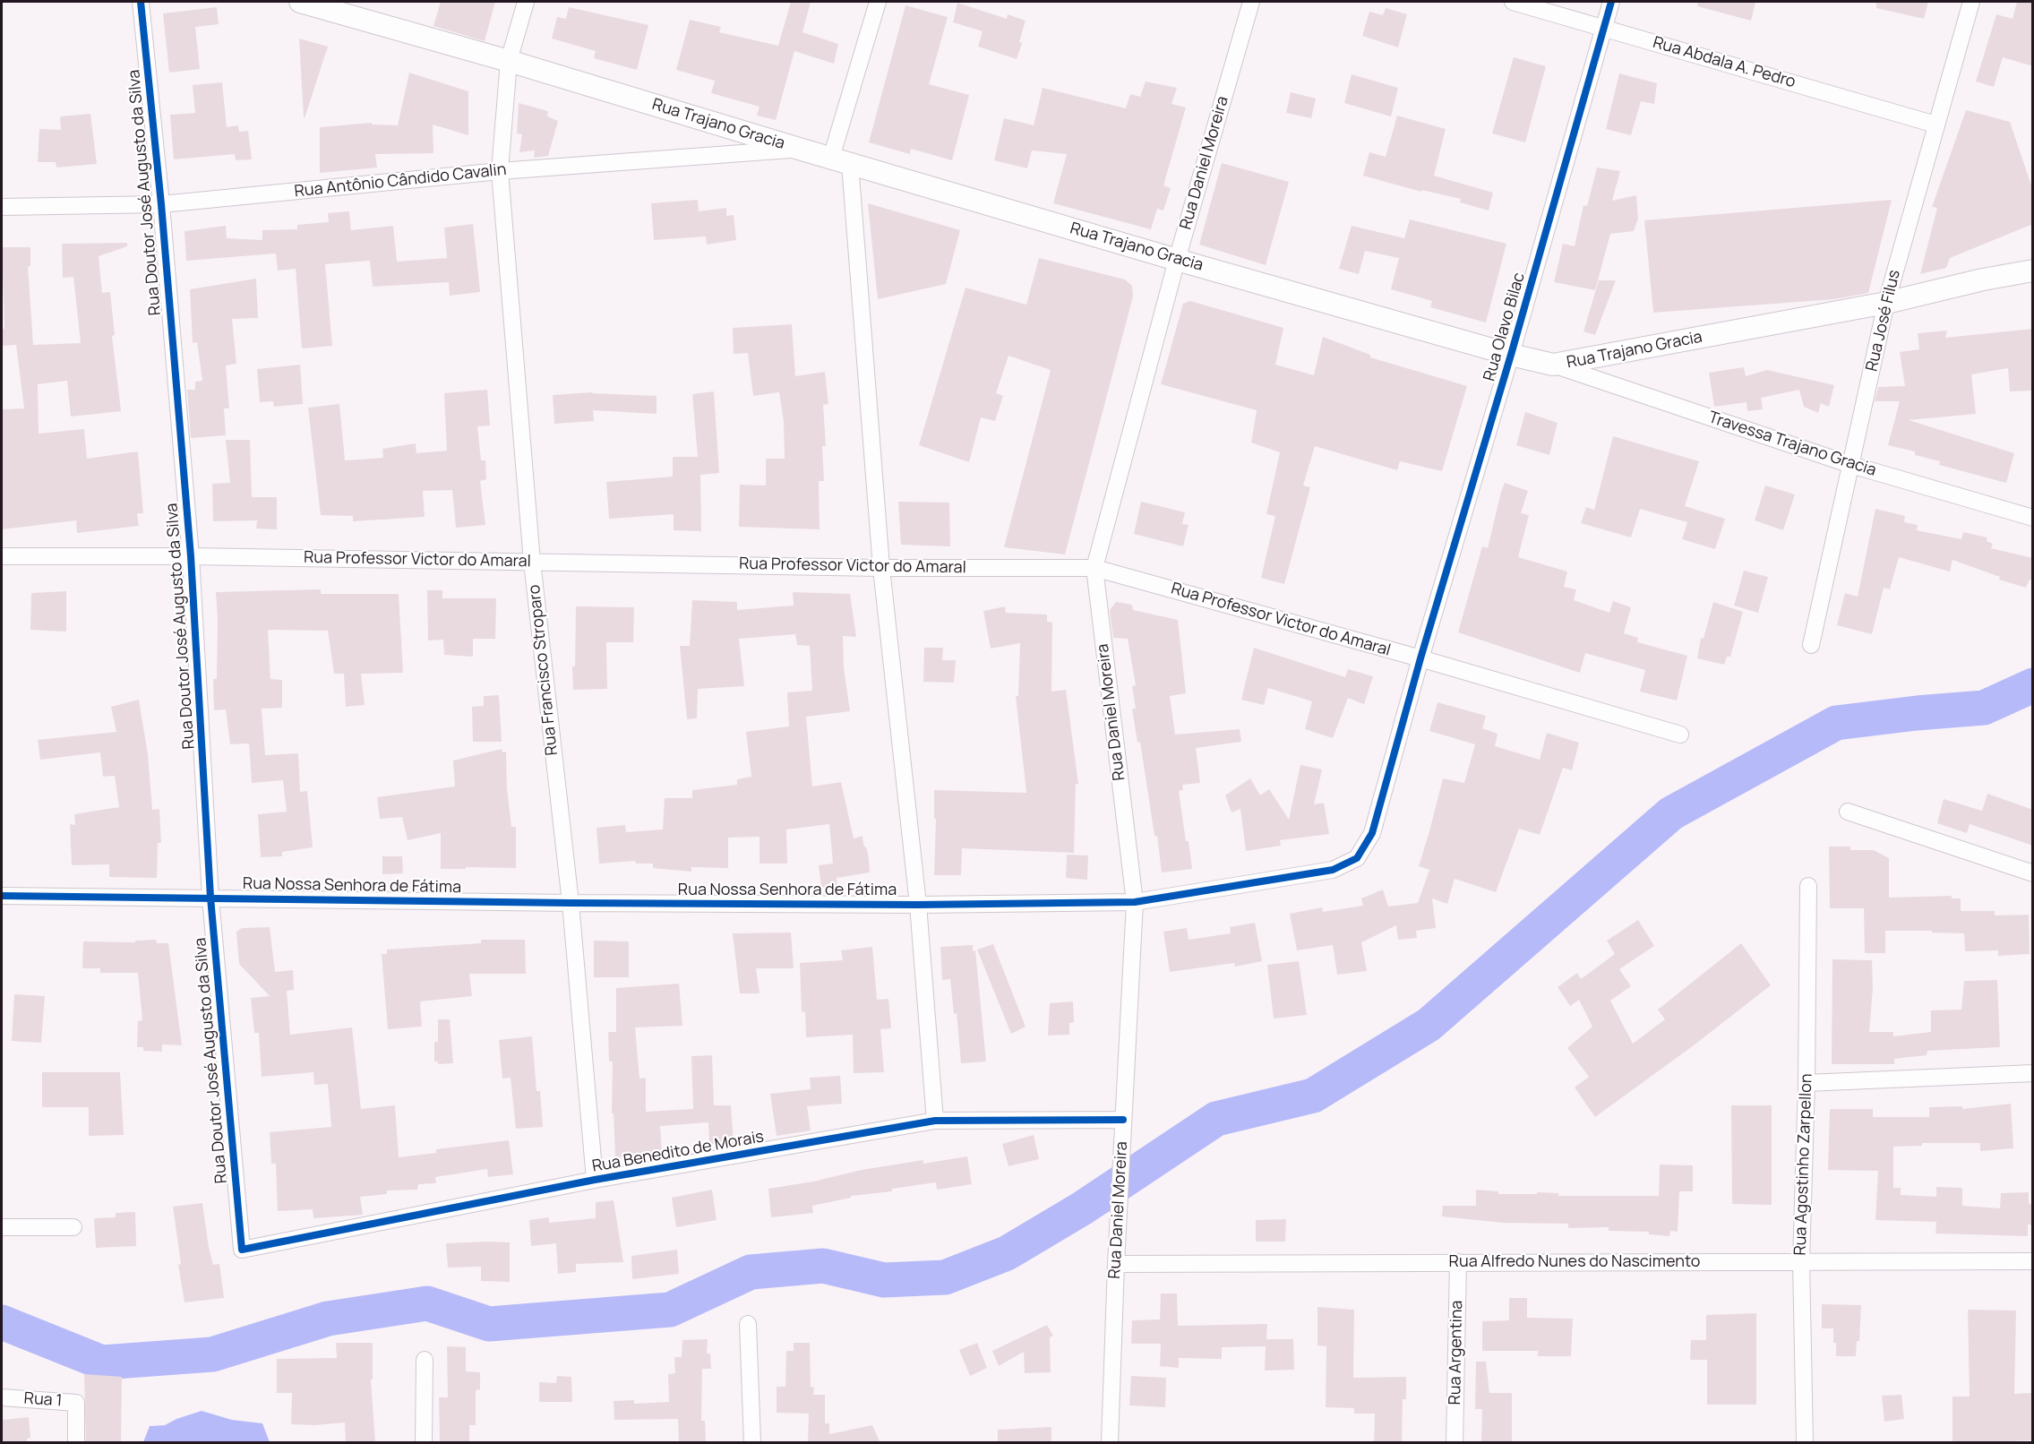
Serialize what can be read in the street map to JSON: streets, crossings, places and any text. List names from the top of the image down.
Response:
{
  "streets": {
    "main road": ["Rua Trajano Gracia"],
    "street": [
      "Rua Abdala A. Pedro",
      "Rua Daniel Moreira",
      "Rua Antônio Cândido Cavalin",
      "Rua Doutor José Augusto da Silva",
      "Rua José Filus",
      "Rua Olavo Bilac",
      "Travessa Trajano Gracia",
      "Rua Professor Victor do Amaral",
      "Rua Francisco Stroparo",
      "Rua Nossa Senhora de Fátima",
      "Rua Benedito de Morais",
      "Rua Agostinho Zarpellon",
      "Rua Alfredo Nunes do Nascimento",
      "Rua Argentina",
      "Rua 1"
    ]
  },
  "crossings": [
    ["Rua Abdala A. Pedro", "Rua José Filus"],
    ["Rua Abdala A. Pedro", "Rua Olavo Bilac"],
    ["Rua Trajano Gracia", "Rua Daniel Moreira"],
    ["Rua Trajano Gracia", "Rua Antônio Cândido Cavalin"],
    ["Rua Trajano Gracia", "Rua José Filus"],
    ["Rua Trajano Gracia", "Rua Olavo Bilac"],
    ["Rua Trajano Gracia", "Travessa Trajano Gracia"],
    ["Rua Trajano Gracia", "Rua Francisco Stroparo"],
    ["Rua Daniel Moreira", "Rua Professor Victor do Amaral"],
    ["Rua Daniel Moreira", "Rua Nossa Senhora de Fátima"],
    ["Rua Daniel Moreira", "Rua Benedito de Morais"],
    ["Rua Daniel Moreira", "Rua Alfredo Nunes do Nascimento"],
    ["Rua Antônio Cândido Cavalin", "Rua Doutor José Augusto da Silva"],
    ["Rua Antônio Cândido Cavalin", "Rua Francisco Stroparo"],
    ["Rua Doutor José Augusto da Silva", "Rua Professor Victor do Amaral"],
    ["Rua Doutor José Augusto da Silva", "Rua Nossa Senhora de Fátima"],
    ["Rua Doutor José Augusto da Silva", "Rua Benedito de Morais"],
    ["Rua José Filus", "Travessa Trajano Gracia"],
    ["Rua Olavo Bilac", "Rua Professor Victor do Amaral"],
    ["Rua Olavo Bilac", "Rua Nossa Senhora de Fátima"],
    ["Rua Professor Victor do Amaral", "Rua Francisco Stroparo"],
    ["Rua Professor Victor do Amaral", "Rua Nossa Senhora de Fátima"],
    ["Rua Francisco Stroparo", "Rua Nossa Senhora de Fátima"],
    ["Rua Francisco Stroparo", "Rua Benedito de Morais"],
    ["Rua Agostinho Zarpellon", "Rua Alfredo Nunes do Nascimento"],
    ["Rua Alfredo Nunes do Nascimento", "Rua Argentina"]
  ]
}
